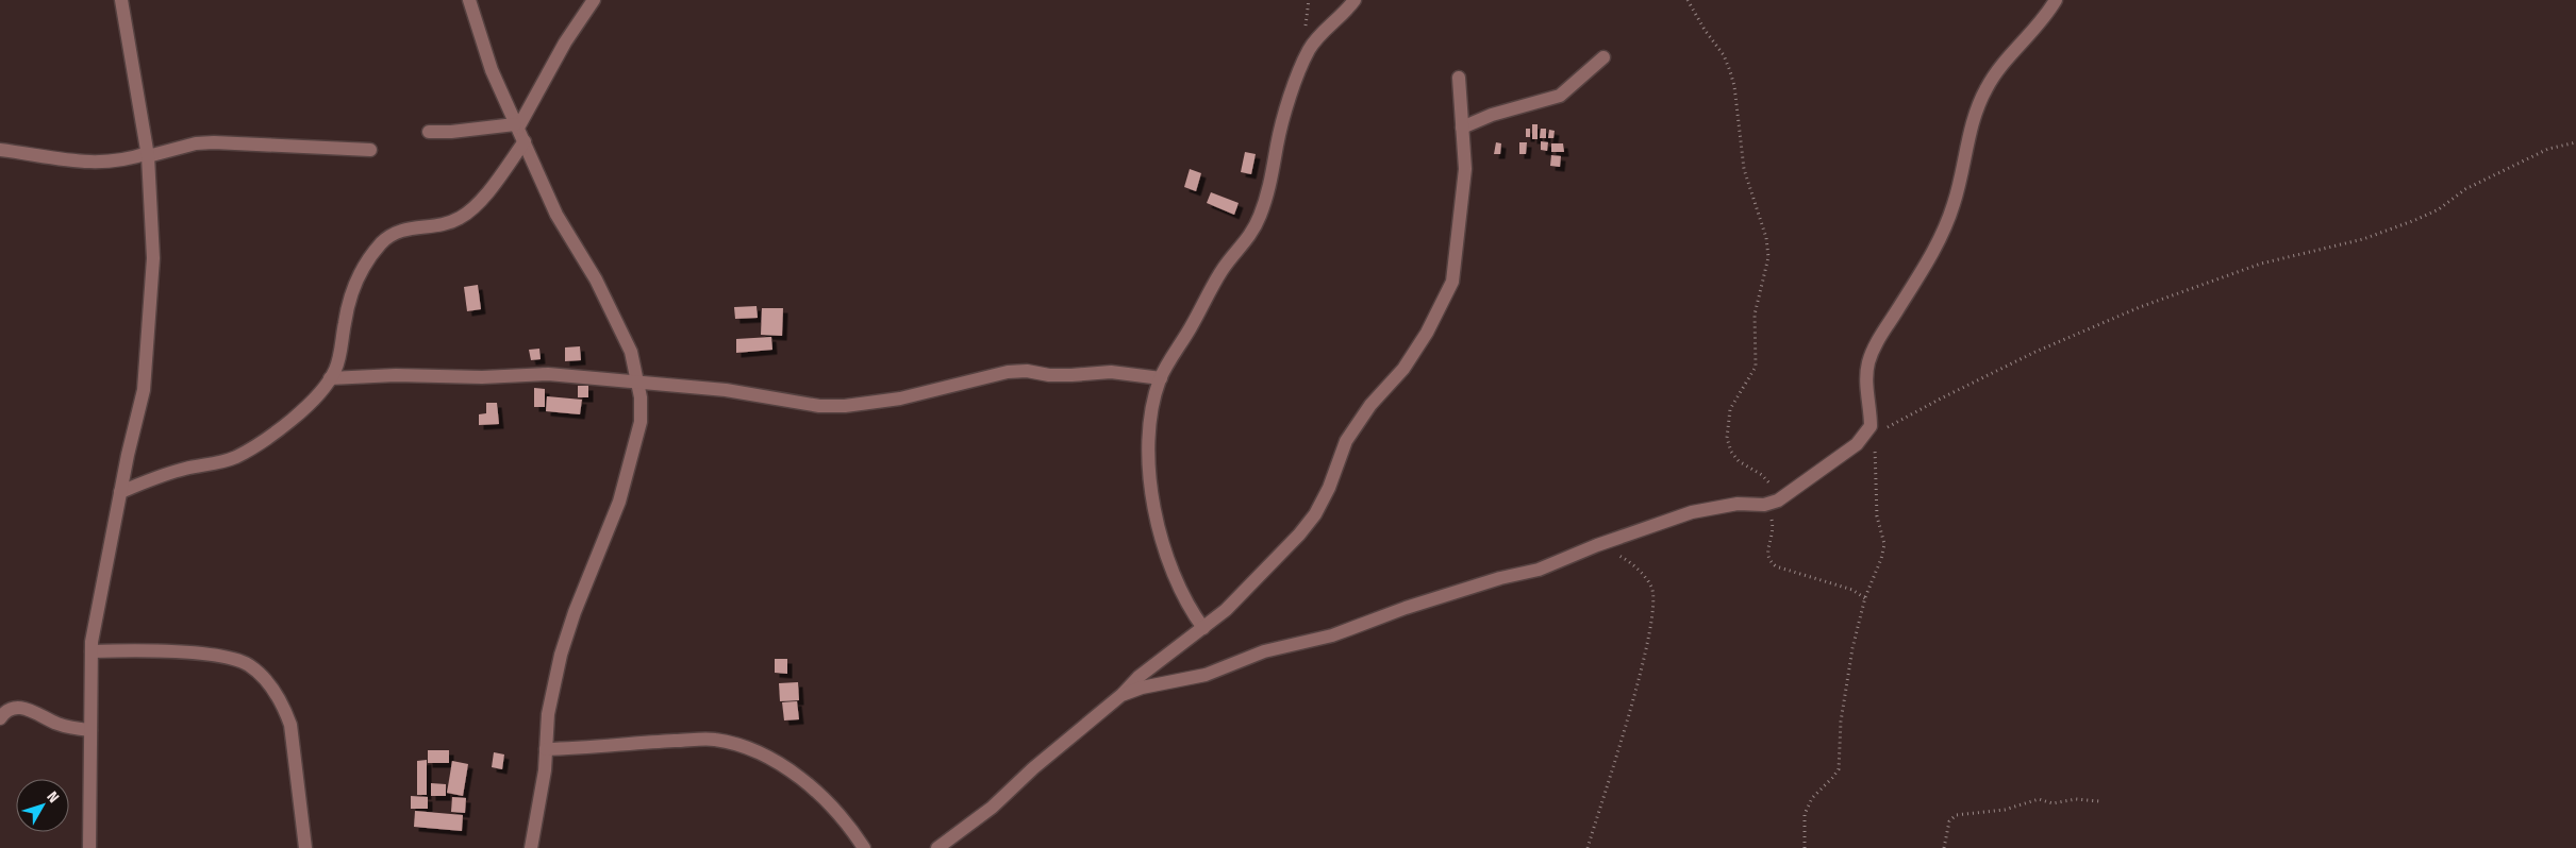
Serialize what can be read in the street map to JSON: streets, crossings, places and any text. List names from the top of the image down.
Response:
{
  "north": "top right"
}
